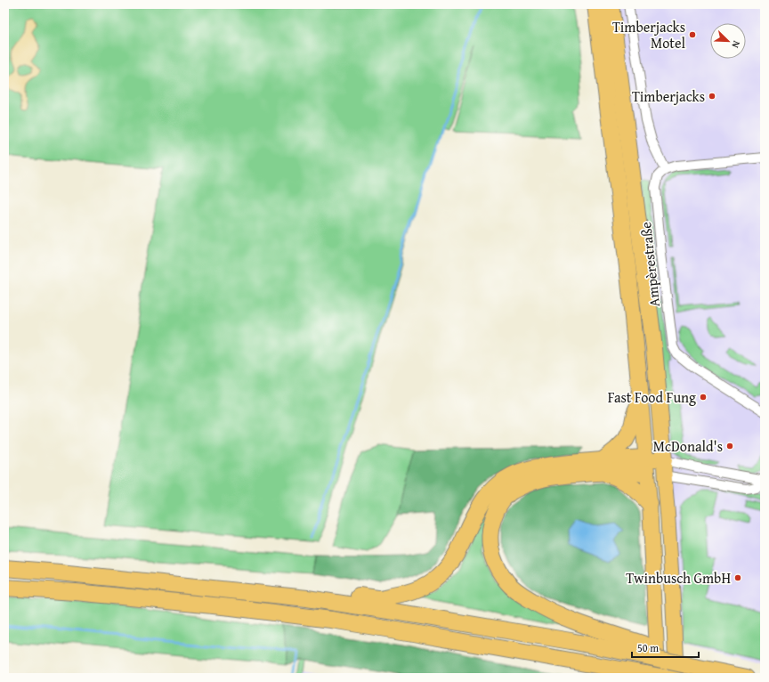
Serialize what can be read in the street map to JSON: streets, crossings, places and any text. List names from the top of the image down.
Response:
{
  "streets": {
    "street": ["Ampèrestraße"]
  },
  "places": [
    "Timberjacks Motel",
    "Timberjacks",
    "Fast Food Fung",
    "McDonald's",
    "Twinbusch GmbH"
  ],
  "scale_bar": "50 m",
  "north": "bottom right"
}
